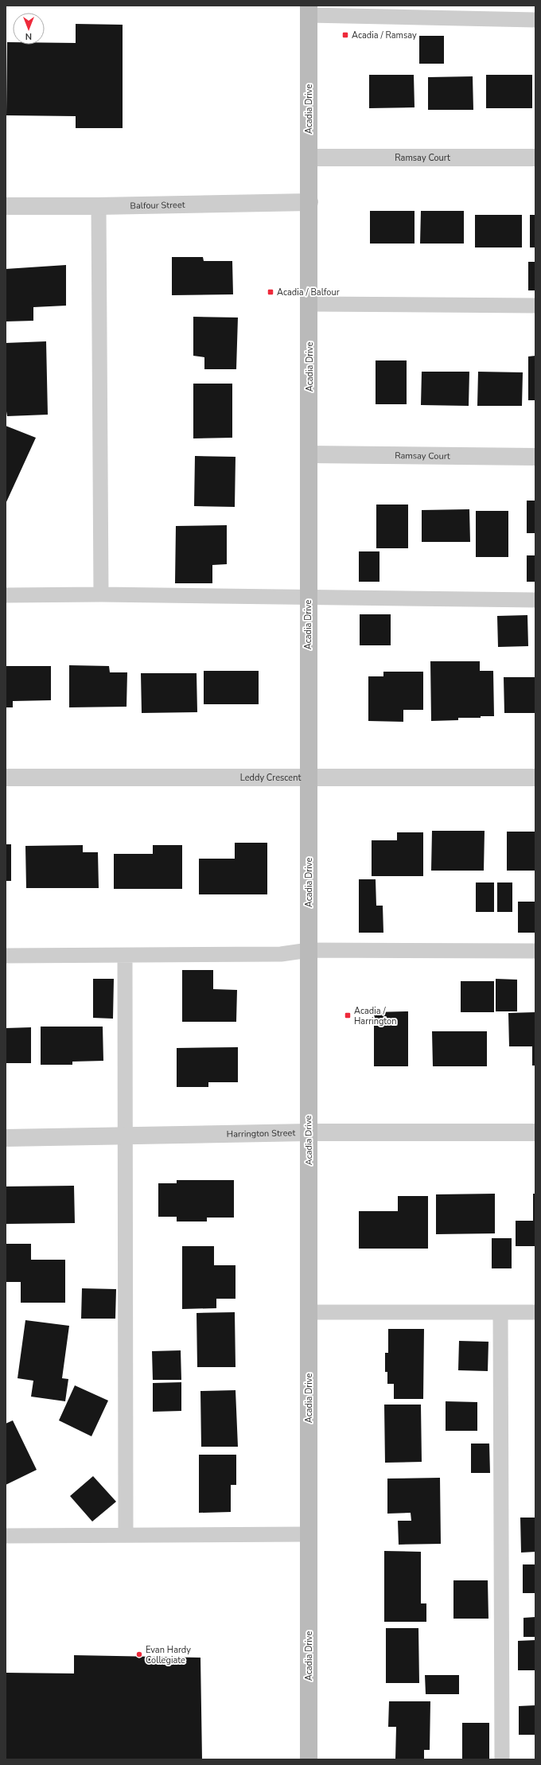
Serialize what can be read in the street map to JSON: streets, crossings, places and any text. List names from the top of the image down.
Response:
{
  "streets": {
    "street": [
      "Acadia Drive",
      "Ramsay Court",
      "Balfour Street",
      "Leddy Crescent",
      "Harrington Street"
    ]
  },
  "crossings": [
    ["Acadia Drive", "Ramsay Court"],
    ["Acadia Drive", "Balfour Street"],
    ["Acadia Drive", "Leddy Crescent"],
    ["Acadia Drive", "Harrington Street"]
  ],
  "places": {
    "transit": ["Acadia / Ramsay", "Acadia / Balfour", "Acadia / Harrington"],
    "other": ["Evan Hardy Collegiate"]
  },
  "north": "bottom"
}
